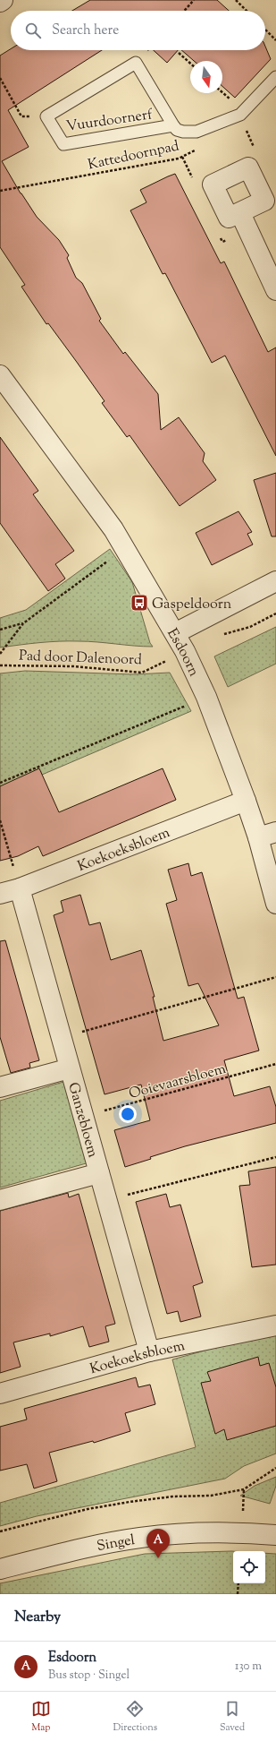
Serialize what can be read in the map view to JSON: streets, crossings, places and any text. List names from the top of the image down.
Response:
{
  "streets": {
    "street": [
      "Esdoorn",
      "Koekoeksbloem",
      "Ganzebloem",
      "Singel"
    ],
    "lane": ["Vuurdoornerf"],
    "path": ["Kattedoornpad", "Pad door Dalenoord", "Ooievaarsbloem"]
  },
  "crossings": [
    ["Esdoorn", "Pad door Dalenoord"],
    ["Esdoorn", "Koekoeksbloem"],
    ["Koekoeksbloem", "Ganzebloem"],
    ["Ooievaarsbloem", "Ganzebloem"]
  ],
  "places": {
    "bus stop": ["Gaspeldoorn"]
  },
  "north": "bottom",
  "page": {
    "search": "Search here",
    "pins": "A",
    "heading": "Nearby",
    "list": [
      {
        "mark": "A",
        "name": "Esdoorn",
        "note": "Bus stop · Singel",
        "value": "130 m"
      }
    ],
    "nav": ["Map", "Directions", "Saved"]
  }
}
